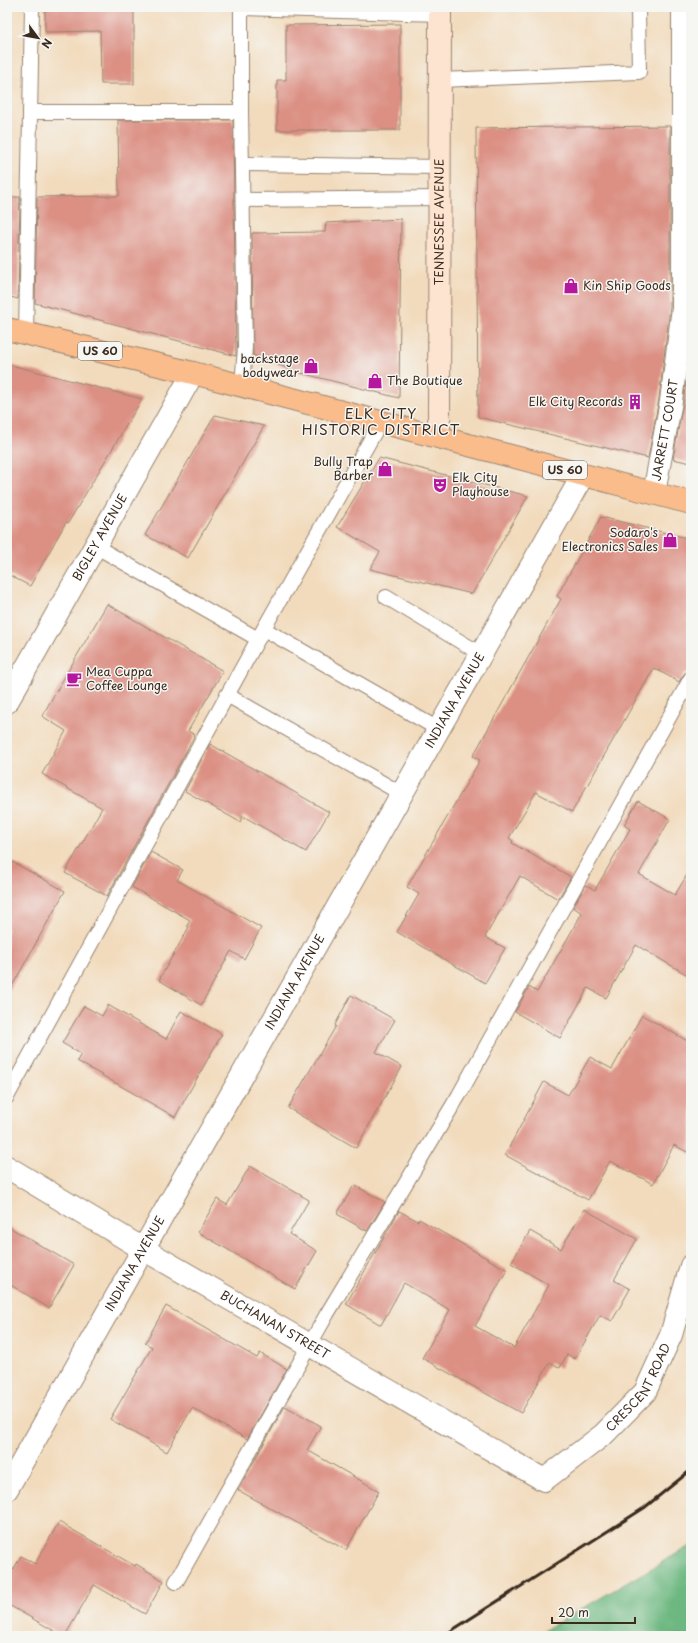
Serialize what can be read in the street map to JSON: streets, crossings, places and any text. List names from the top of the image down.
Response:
{
  "streets": {
    "main road": ["US 60"],
    "street": [
      "TENNESSEE AVENUE",
      "JARRETT COURT",
      "BIGLEY AVENUE",
      "INDIANA AVENUE",
      "BUCHANAN STREET",
      "CRESCENT ROAD"
    ]
  },
  "crossings": [
    ["TENNESSEE AVENUE", "US 60"],
    ["US 60", "JARRETT COURT"],
    ["US 60", "BIGLEY AVENUE"],
    ["US 60", "INDIANA AVENUE"],
    ["INDIANA AVENUE", "BUCHANAN STREET"],
    ["BUCHANAN STREET", "CRESCENT ROAD"]
  ],
  "districts": ["ELK CITY HISTORIC DISTRICT"],
  "places": {
    "shop": [
      "Kin Ship Goods",
      "backstage bodywear",
      "The Boutique",
      "Bully Trap Barber",
      "Sodaro's Electronics Sales"
    ],
    "building": ["Elk City Records"],
    "theatre": ["Elk City Playhouse"],
    "cafe": ["Mea Cuppa Coffee Lounge"]
  },
  "scale_bar": "20 m",
  "north": "bottom right"
}
